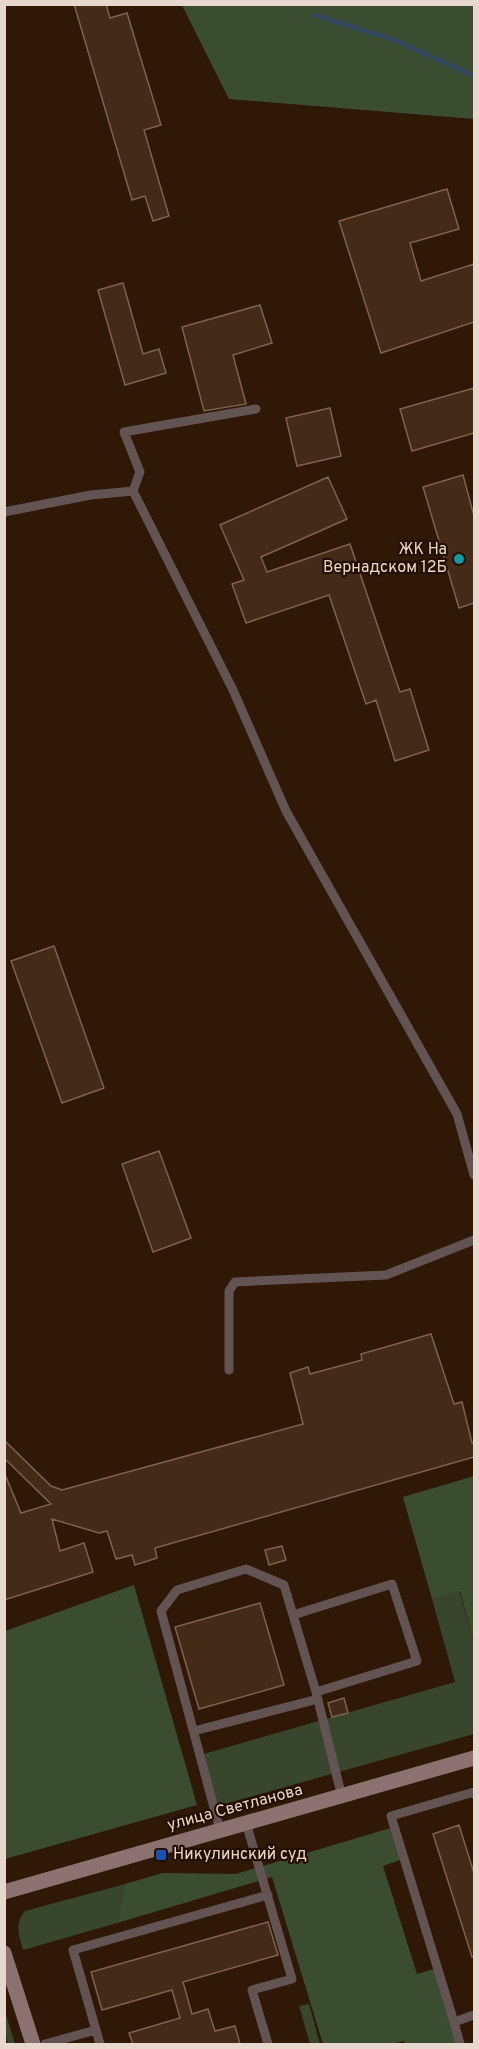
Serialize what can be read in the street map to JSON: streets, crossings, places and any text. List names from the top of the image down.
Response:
{
  "streets": {
    "street": ["улица Светланова"]
  },
  "places": {
    "other": ["ЖК На Вернадском 12Б"],
    "transit": ["Никулинский суд"]
  }
}
